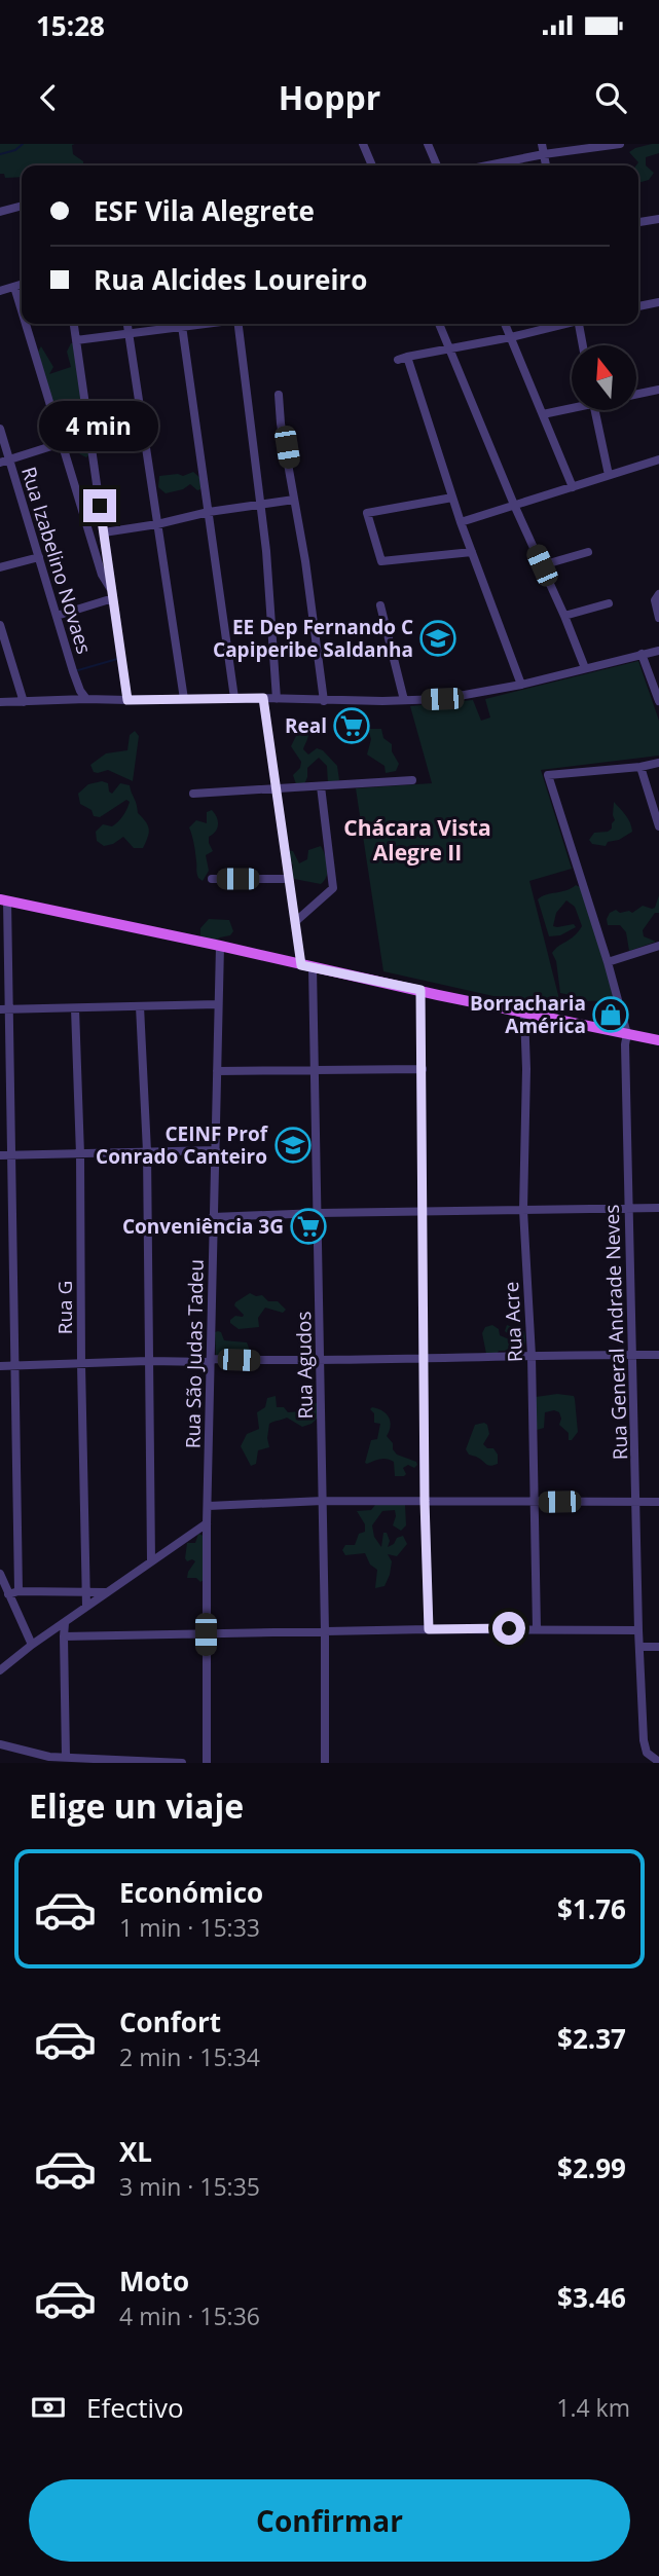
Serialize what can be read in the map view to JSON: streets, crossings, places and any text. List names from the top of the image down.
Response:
{
  "streets": {
    "street": [
      "Rua Izabelino Novaes",
      "Rua G",
      "Rua Acre",
      "Rua General Andrade Neves",
      "Rua São Judas Tadeu",
      "Rua Agudos"
    ]
  },
  "districts": ["Chácara Vista Alegre II"],
  "places": {
    "school or university": ["EE Dep Fernando C Capiperibe Saldanha", "CEINF Prof Conrado Canteiro"],
    "supermarket": ["Real", "Conveniência 3G"],
    "shop": ["Borracharia América"]
  },
  "north": "top",
  "page": {
    "status": "15:28",
    "header": "Hoppr",
    "banner": ["ESF Vila Alegrete", "Rua Alcides Loureiro"],
    "bubble": "4 min",
    "heading": "Elige un viaje",
    "list": [
      {
        "name": "Económico",
        "note": "1 min · 15:33",
        "value": "$1.76"
      },
      {
        "name": "Confort",
        "note": "2 min · 15:34",
        "value": "$2.37"
      },
      {
        "name": "XL",
        "note": "3 min · 15:35",
        "value": "$2.99"
      },
      {
        "name": "Moto",
        "note": "4 min · 15:36",
        "value": "$3.46"
      }
    ],
    "pay": ["Efectivo", "1.4 km"],
    "buttons": "Confirmar"
  }
}
